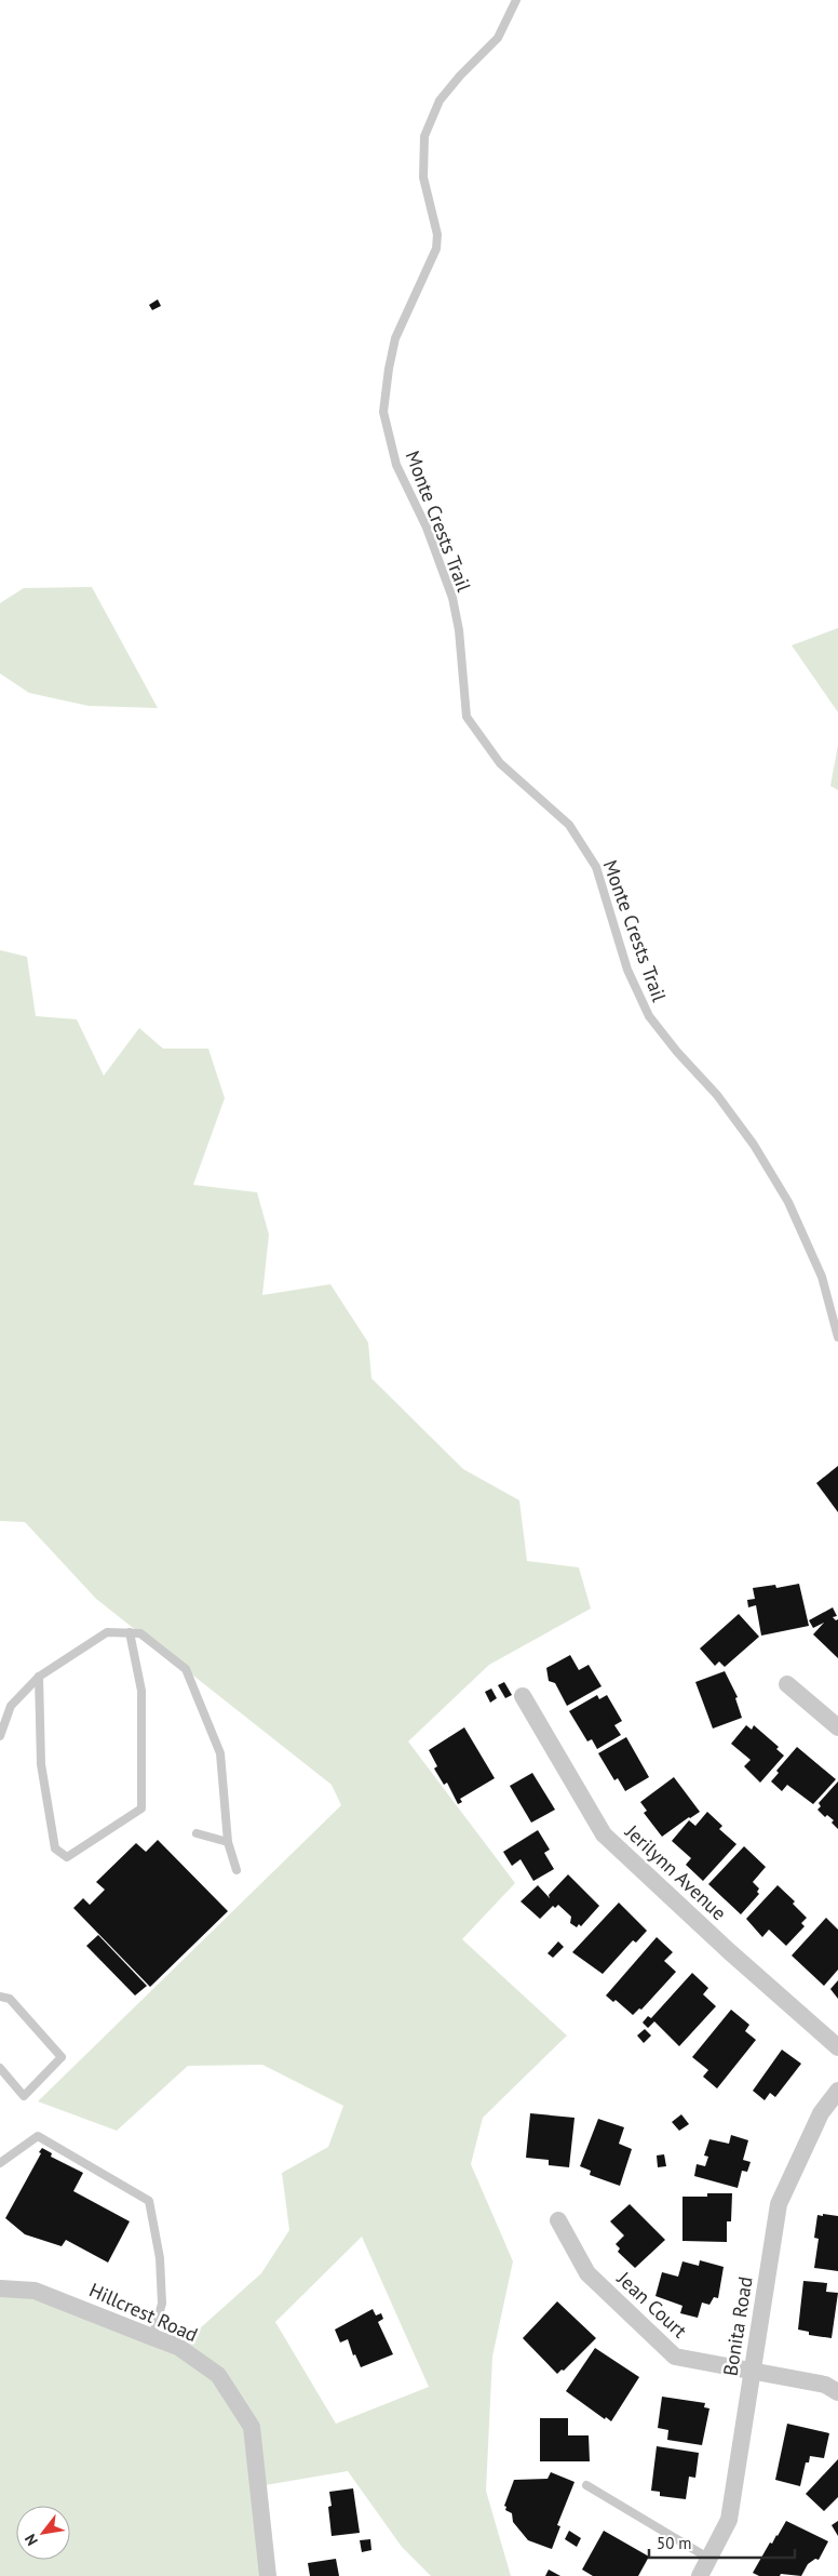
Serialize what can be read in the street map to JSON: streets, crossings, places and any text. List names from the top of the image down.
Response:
{
  "streets": {
    "street": [
      "Jerilynn Avenue",
      "Jean Court",
      "Hillcrest Road",
      "Bonita Road"
    ],
    "lane": ["Monte Crests Trail"]
  },
  "crossings": [
    ["Jean Court", "Bonita Road"]
  ],
  "scale_bar": "50 m",
  "north": "bottom left"
}
